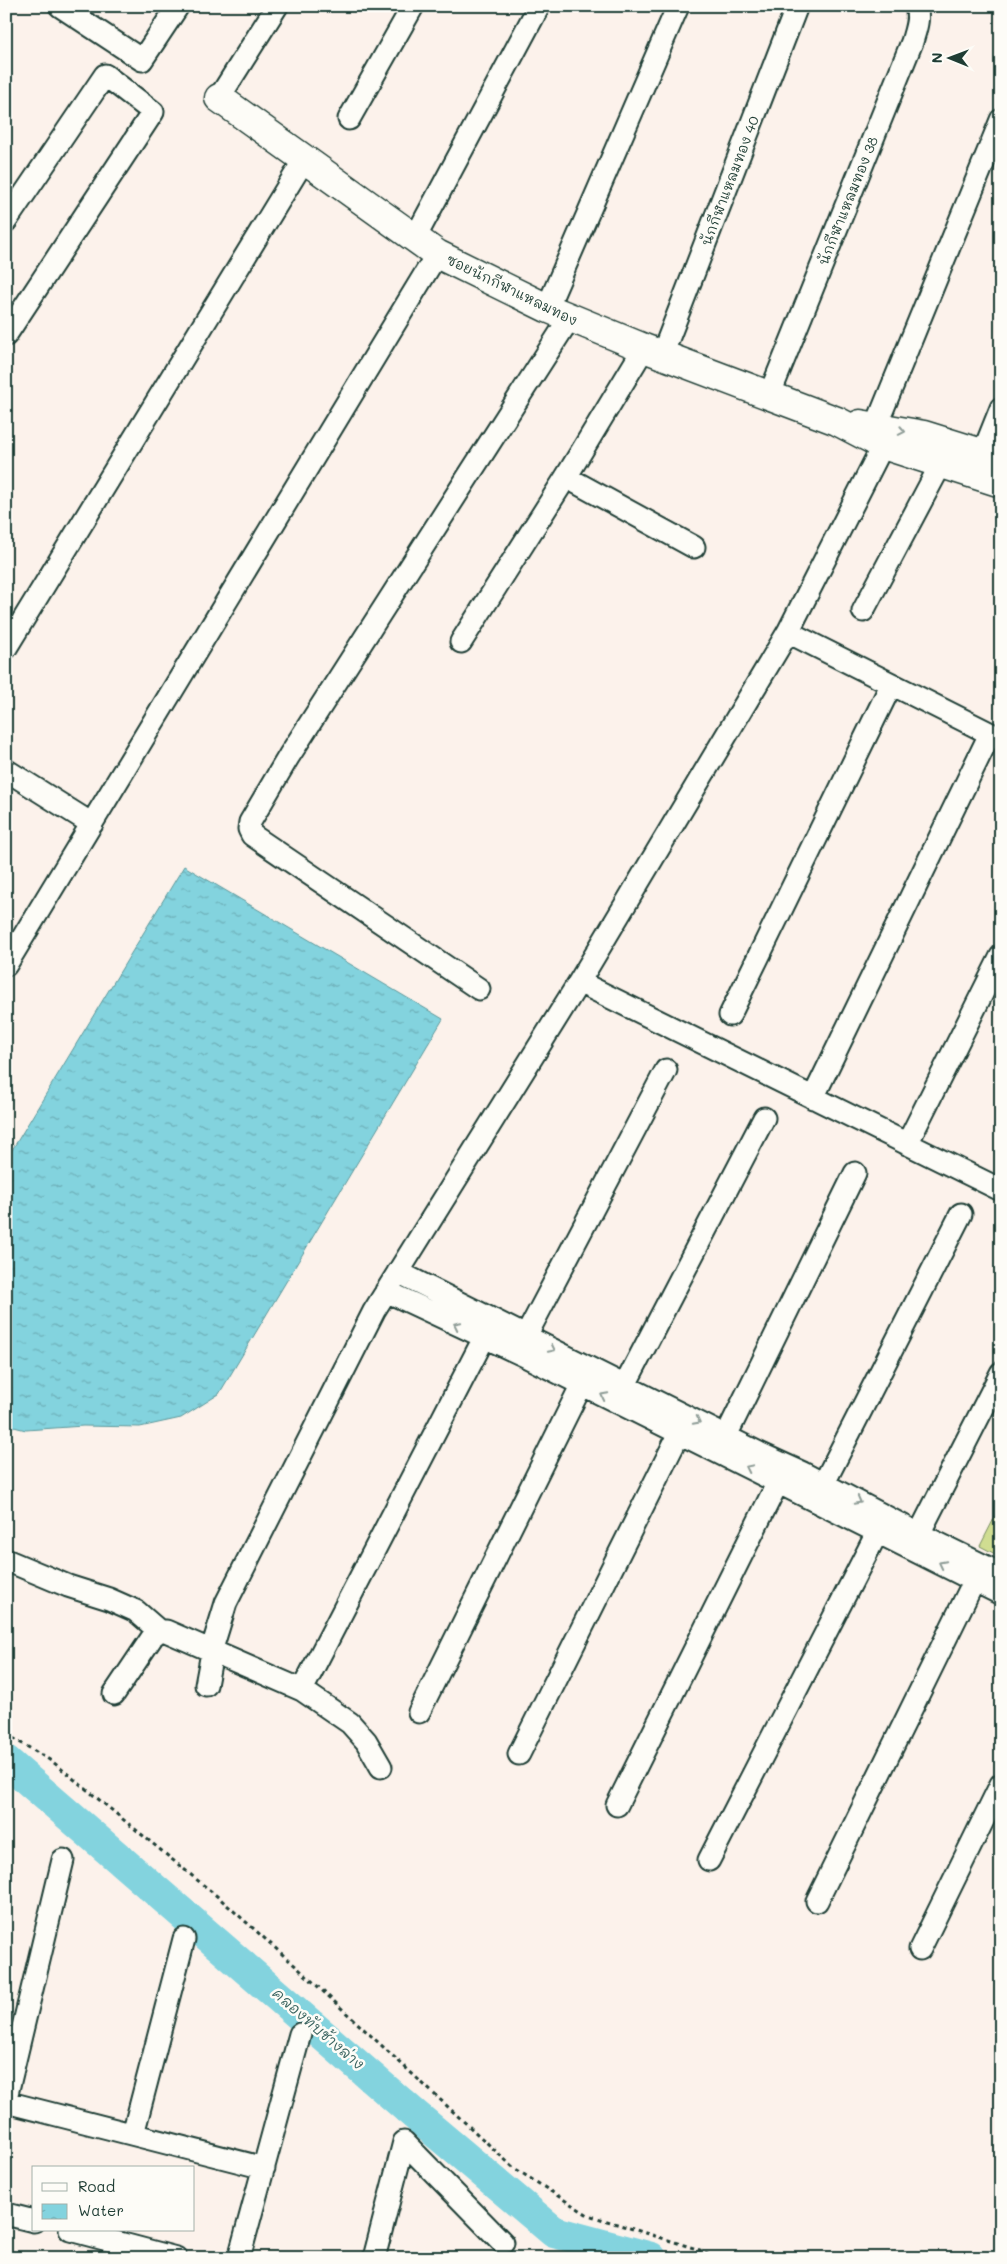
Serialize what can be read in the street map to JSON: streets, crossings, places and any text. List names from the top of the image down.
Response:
{
  "streets": {
    "street": ["นักกีฬาแหลมทอง 40", "นักกีฬาแหลมทอง 38", "ซอยนักกีฬาแหลมทอง"]
  },
  "crossings": [
    ["นักกีฬาแหลมทอง 40", "ซอยนักกีฬาแหลมทอง"],
    ["นักกีฬาแหลมทอง 38", "ซอยนักกีฬาแหลมทอง"]
  ],
  "water": ["คลองทับช้างล่าง"],
  "legend": ["Road", "Water"],
  "north": "left"
}
